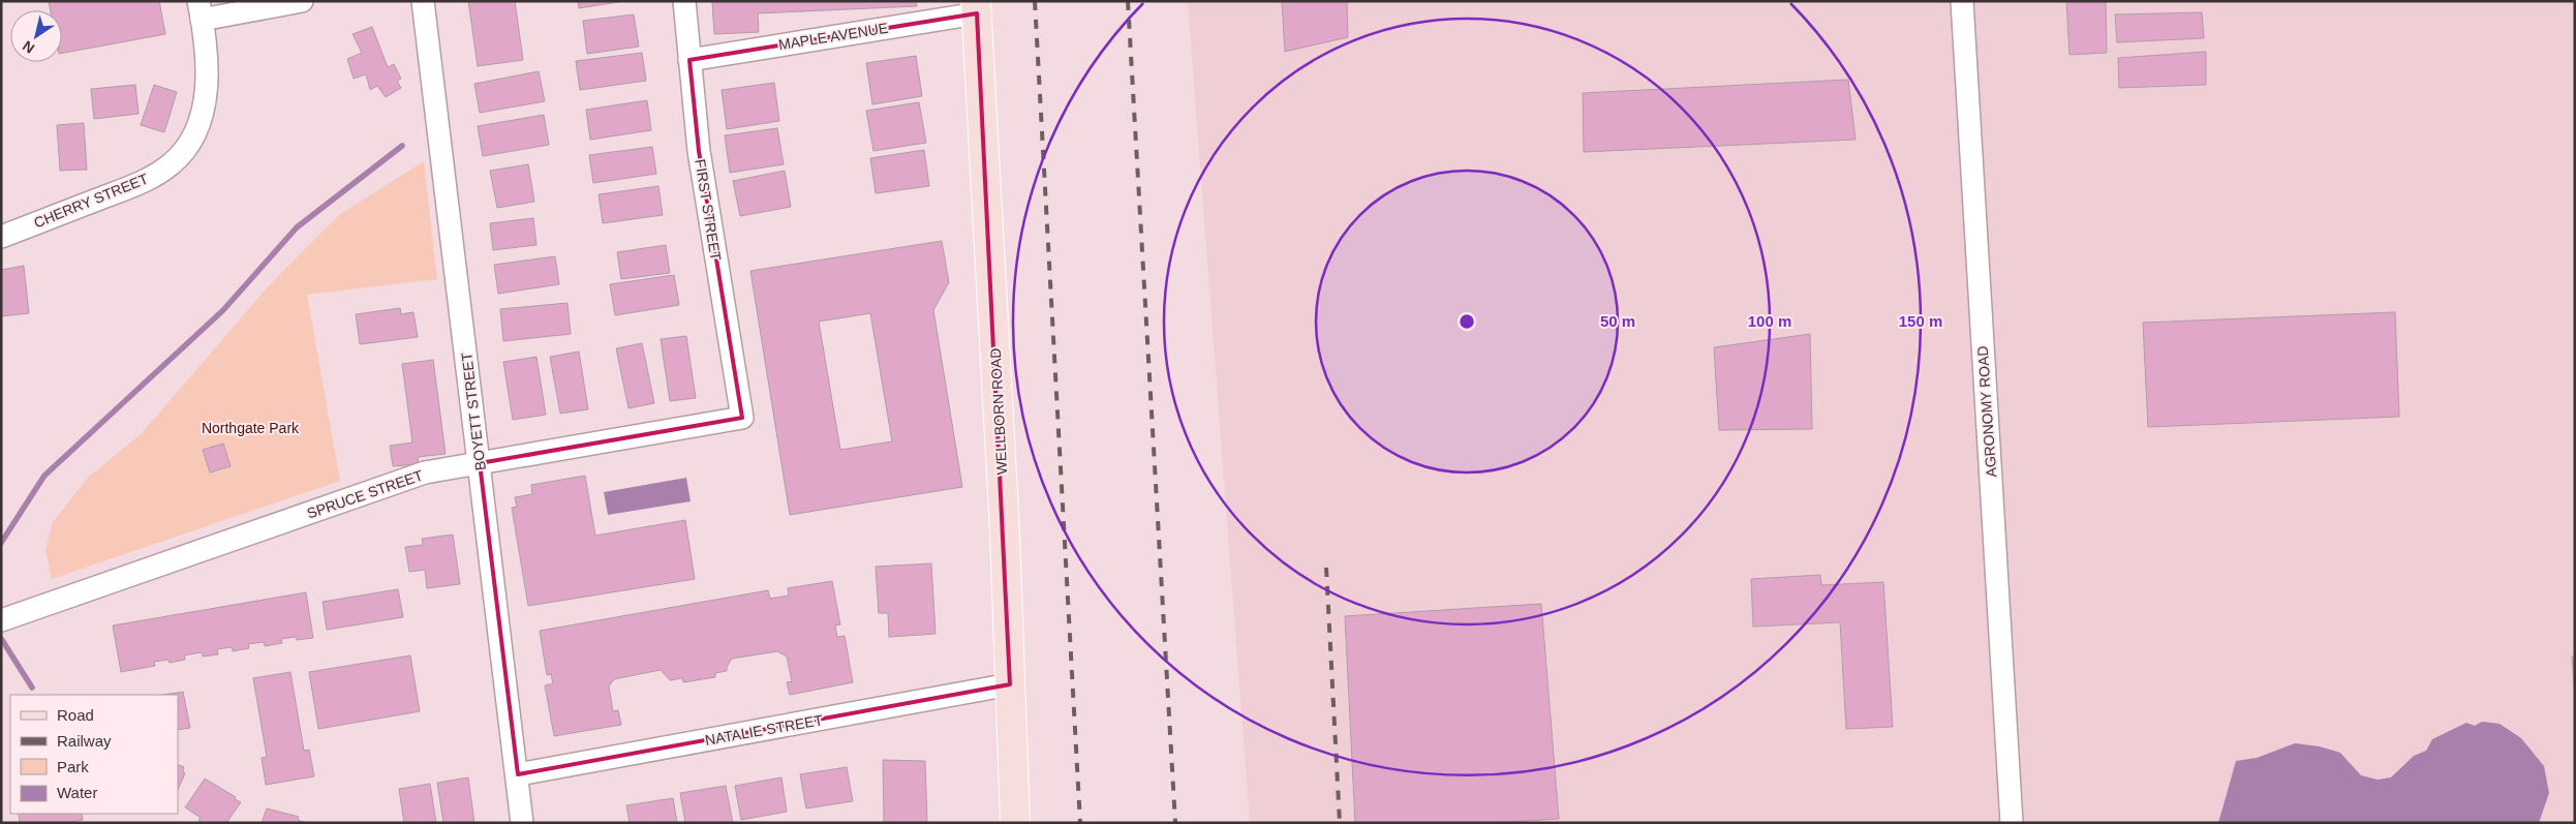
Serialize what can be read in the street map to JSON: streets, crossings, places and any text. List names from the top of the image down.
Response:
{
  "streets": {
    "main road": ["WELLBORN ROAD"],
    "street": [
      "MAPLE AVENUE",
      "CHERRY STREET",
      "FIRST STREET",
      "BOYETT STREET",
      "AGRONOMY ROAD",
      "SPRUCE STREET",
      "NATALIE STREET"
    ]
  },
  "crossings": [
    ["MAPLE AVENUE", "FIRST STREET"],
    ["MAPLE AVENUE", "WELLBORN ROAD"],
    ["FIRST STREET", "SPRUCE STREET"],
    ["BOYETT STREET", "SPRUCE STREET"],
    ["BOYETT STREET", "NATALIE STREET"],
    ["WELLBORN ROAD", "NATALIE STREET"]
  ],
  "parks": ["Northgate Park"],
  "legend": [
    "Road",
    "Railway",
    "Park",
    "Water"
  ],
  "north": "bottom left",
  "rings": ["50 m", "100 m", "150 m"]
}
